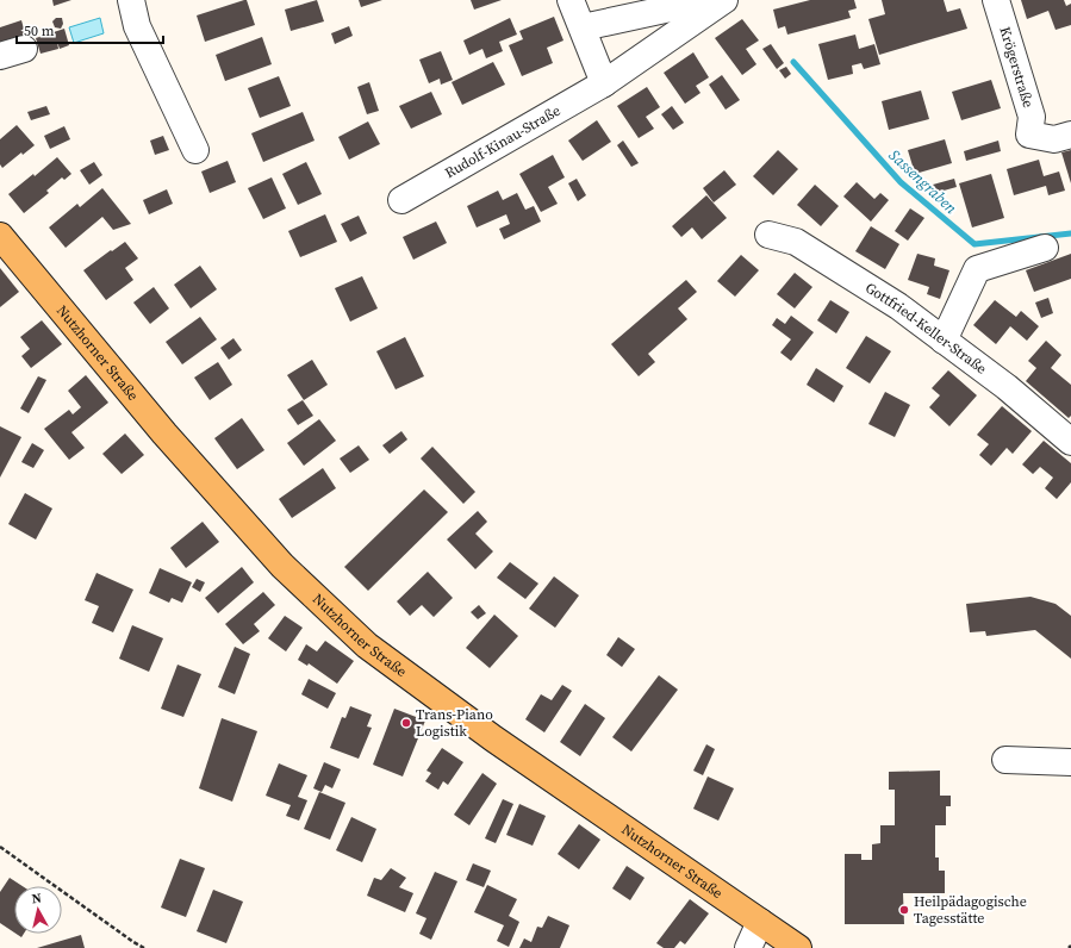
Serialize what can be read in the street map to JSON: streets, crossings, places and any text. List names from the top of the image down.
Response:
{
  "streets": {
    "main road": ["Nutzhorner Straße"],
    "street": ["Krögerstraße", "Rudolf-Kinau-Straße", "Gottfried-Keller-Straße"]
  },
  "water": ["Sassengraben"],
  "places": ["Trans-Piano Logistik", "Heilpädagogische Tagesstätte"],
  "scale_bar": "50 m",
  "north": "top"
}
